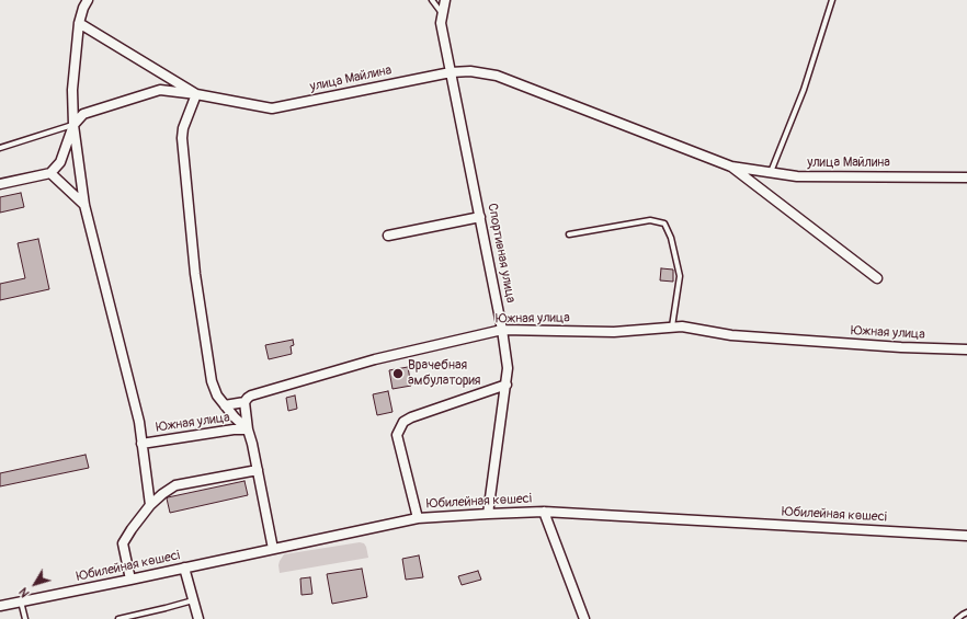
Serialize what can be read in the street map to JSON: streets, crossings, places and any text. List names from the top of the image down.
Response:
{
  "streets": {
    "street": [
      "улица Майлина",
      "Спортивная улица",
      "Южная улица",
      "Юбилейная көшесі"
    ]
  },
  "crossings": [
    ["улица Майлина", "Спортивная улица"],
    ["Спортивная улица", "Южная улица"],
    ["Спортивная улица", "Юбилейная көшесі"]
  ],
  "places": ["Врачебная амбулатория"],
  "north": "bottom left"
}
